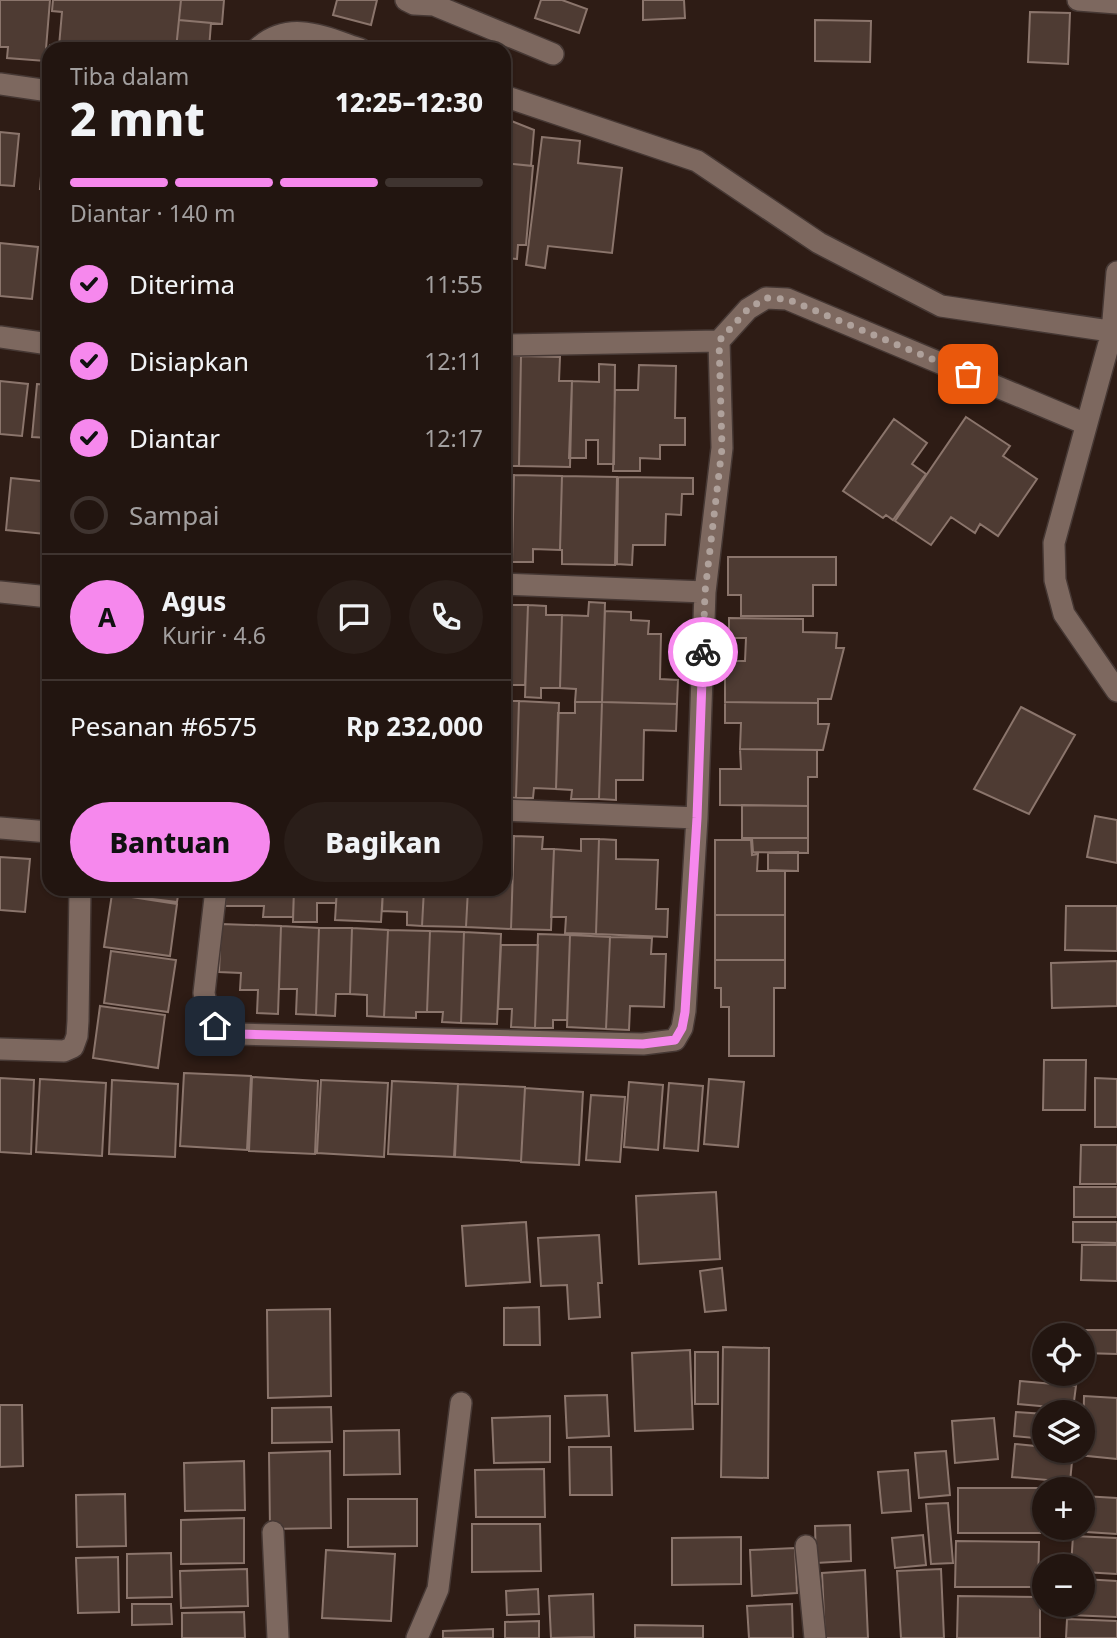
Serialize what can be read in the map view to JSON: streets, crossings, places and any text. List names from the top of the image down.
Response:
{
  "page": {
    "heading": ["2 mnt", "Tiba dalam", "12:25–12:30"],
    "panel": [
      "Agus",
      "Kurir · 4.6",
      "Pesanan #6575",
      "Rp 232,000"
    ],
    "bar": "Diantar · 140 m",
    "list": [
      ["Diterima", "11:55"],
      ["Disiapkan", "12:11"],
      ["Diantar", "12:17"],
      "Sampai"
    ],
    "round": "A",
    "buttons": ["Bantuan", "Bagikan"],
    "map_buttons": ["+", "−"]
  }
}
